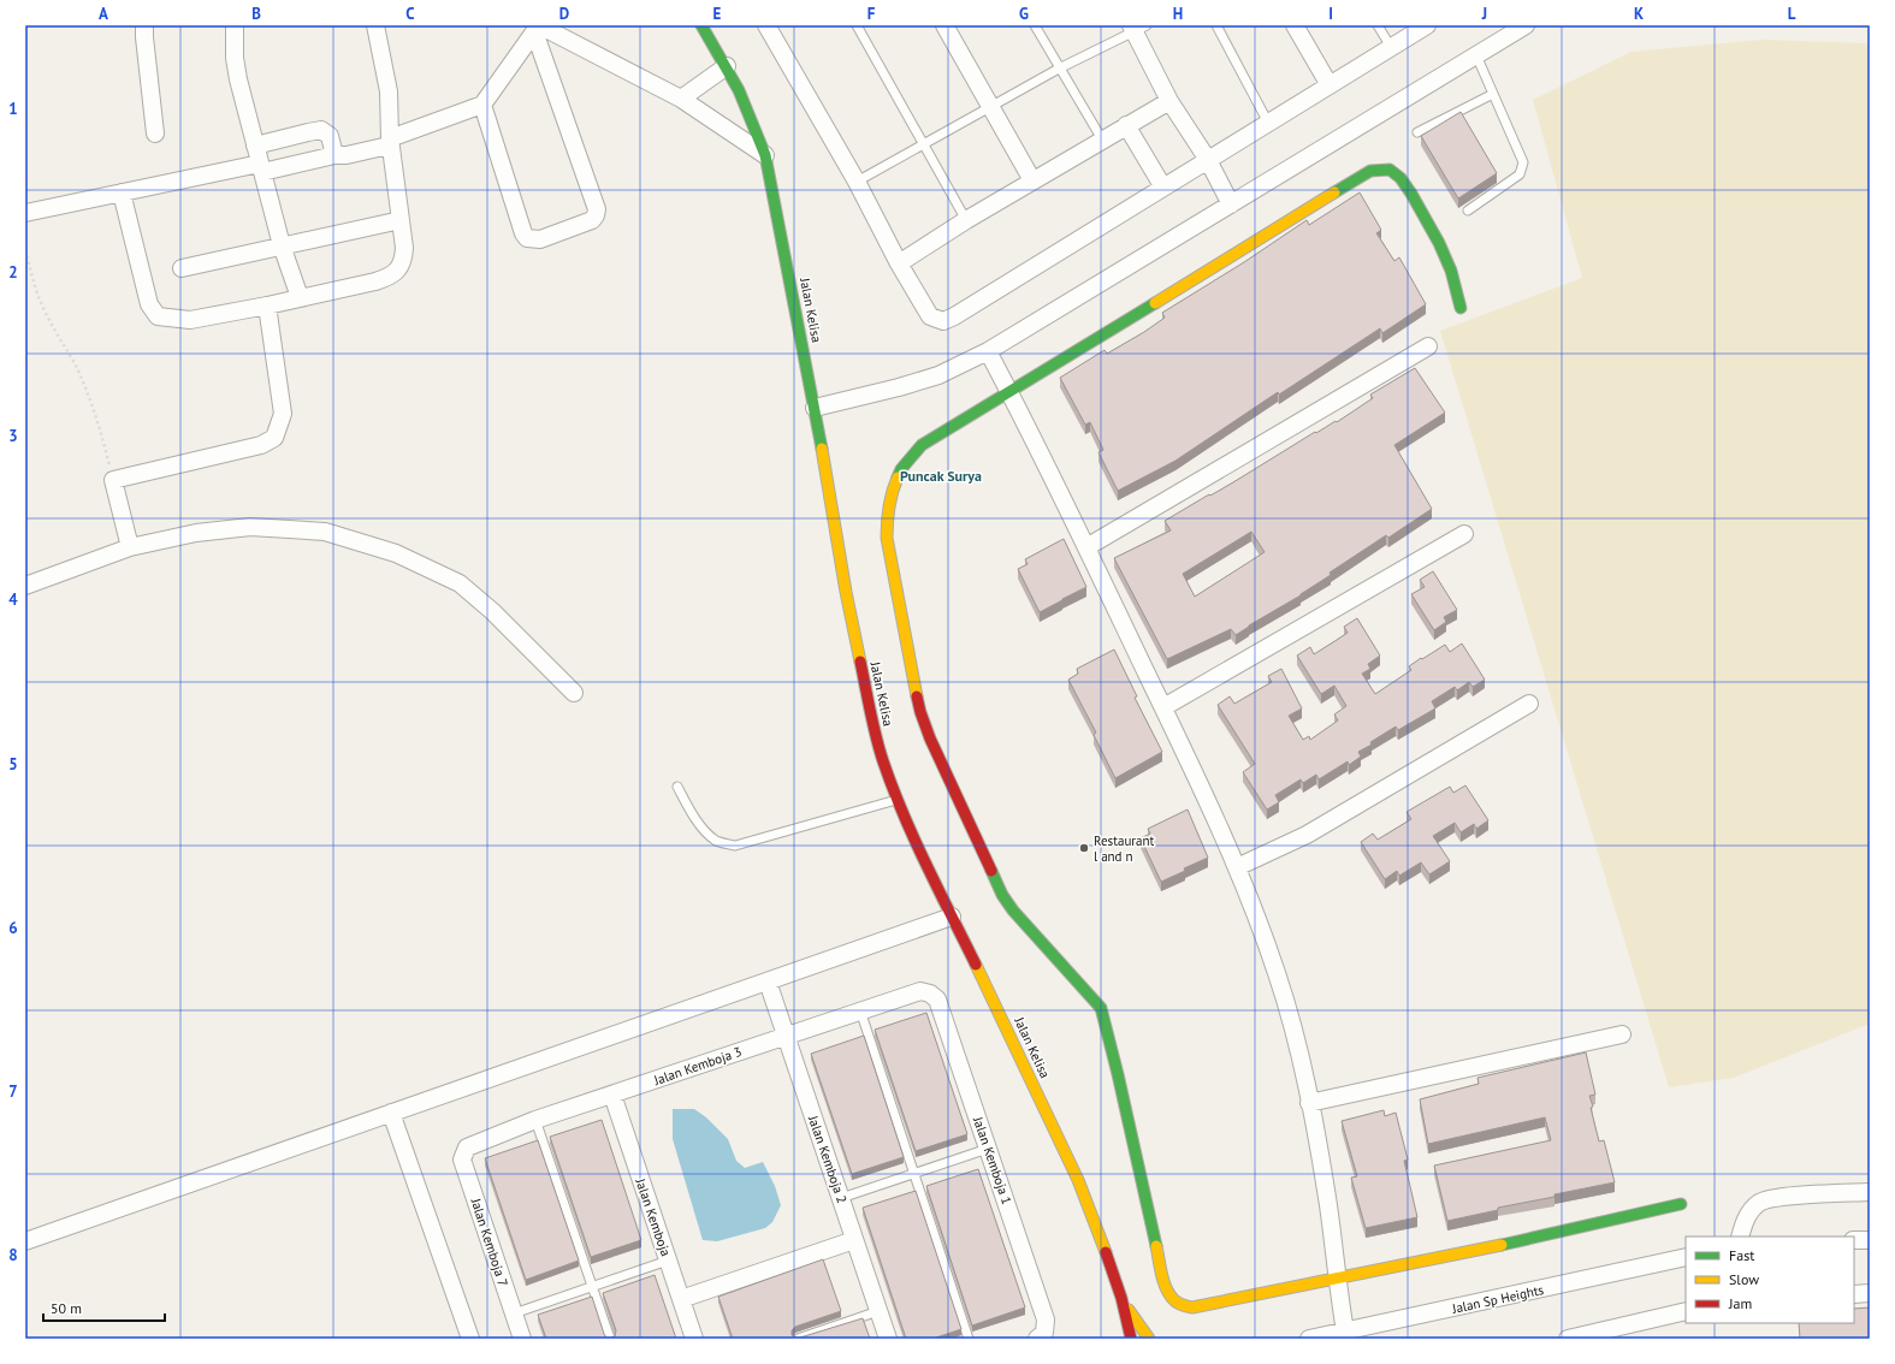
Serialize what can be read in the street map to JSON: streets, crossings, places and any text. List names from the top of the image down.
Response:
{
  "streets": {
    "street": [
      "Jalan Kelisa",
      "Jalan Kemboja 3",
      "Jalan Kemboja 2",
      "Jalan Kemboja 1",
      "Jalan Kemboja",
      "Jalan Kemboja 7",
      "Jalan Sp Heights"
    ]
  },
  "crossings": [
    ["Jalan Kemboja 3", "Jalan Kemboja 2"],
    ["Jalan Kemboja 3", "Jalan Kemboja 1"],
    ["Jalan Kemboja 3", "Jalan Kemboja"],
    ["Jalan Kemboja 3", "Jalan Kemboja 7"]
  ],
  "districts": ["Puncak Surya"],
  "places": ["Restaurant l and n"],
  "legend": ["Fast", "Slow", "Jam"],
  "scale_bar": "50 m",
  "grid": {
    "columns": [
      "A",
      "B",
      "C",
      "D",
      "E",
      "F",
      "G",
      "H",
      "I",
      "J",
      "K",
      "L"
    ],
    "rows": [
      "1",
      "2",
      "3",
      "4",
      "5",
      "6",
      "7",
      "8"
    ]
  }
}
